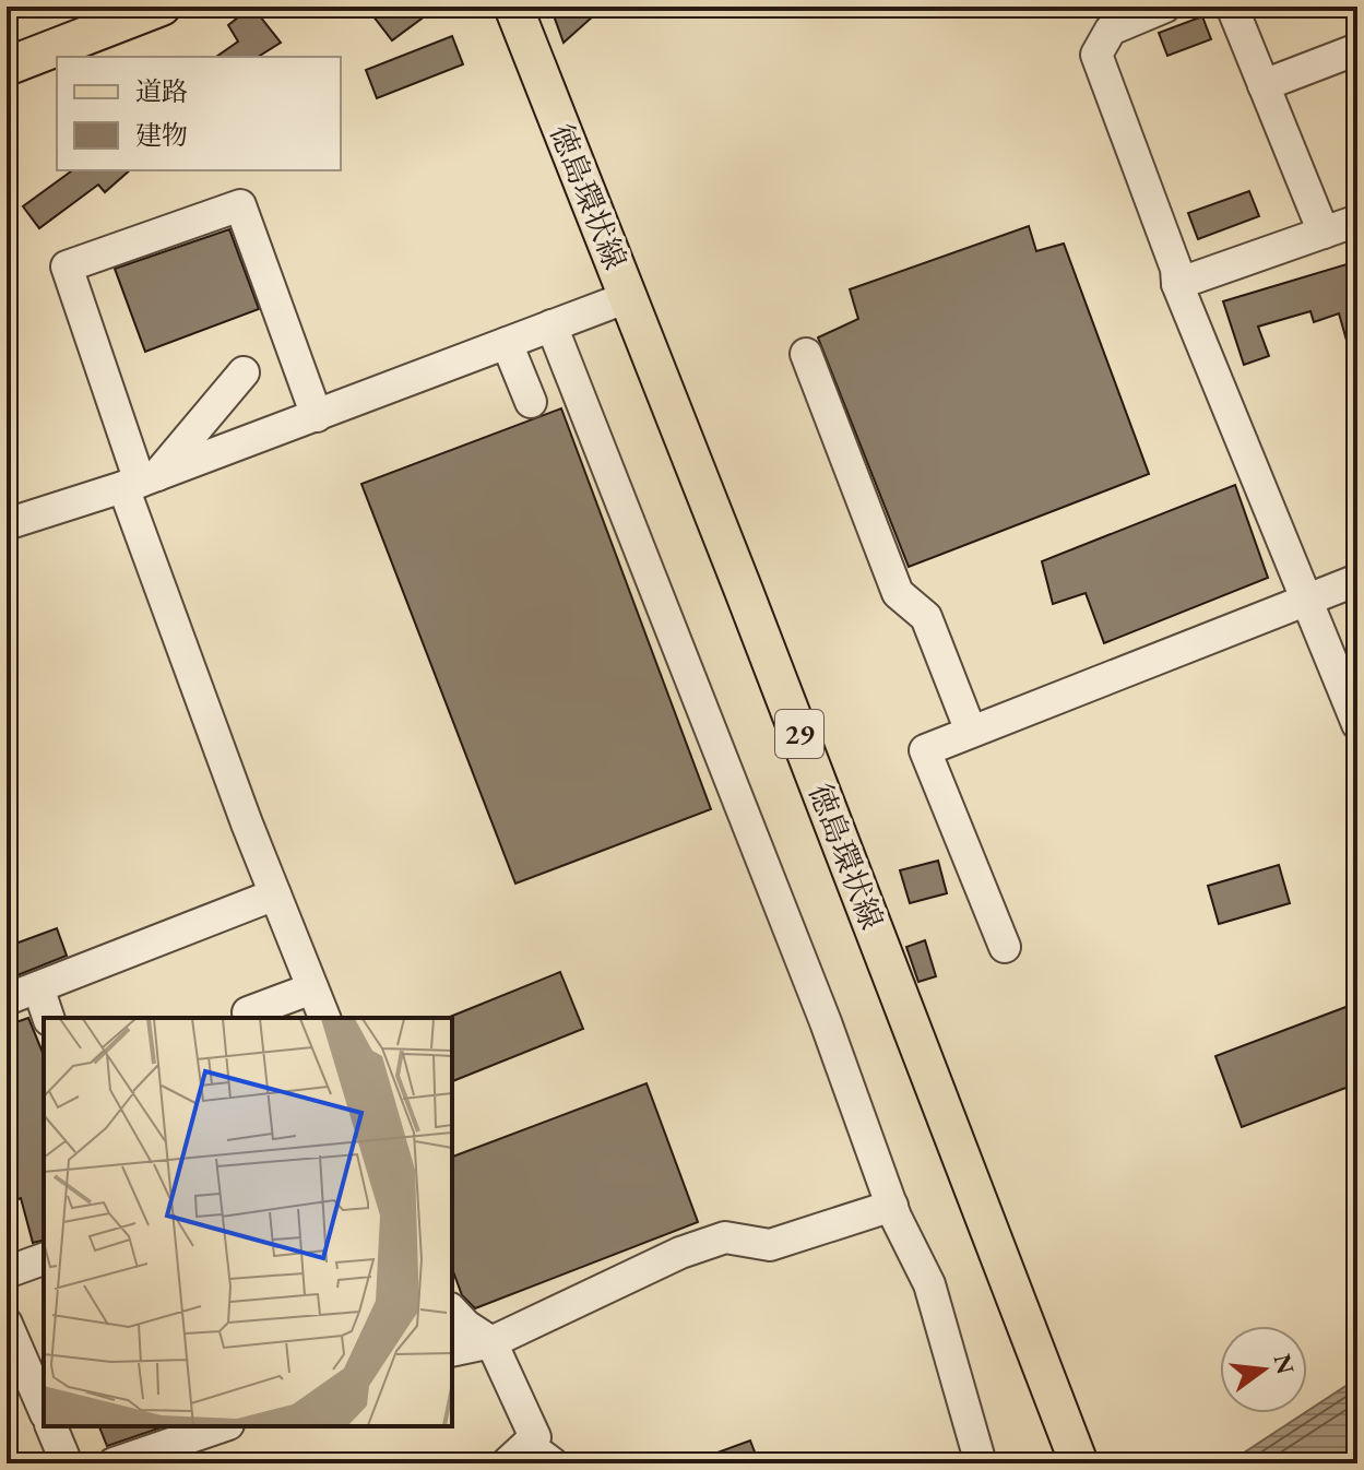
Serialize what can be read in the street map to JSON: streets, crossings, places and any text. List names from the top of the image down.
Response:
{
  "streets": {
    "main road": ["徳島環状線", "29"]
  },
  "legend": ["道路", "建物"],
  "north": "right"
}
